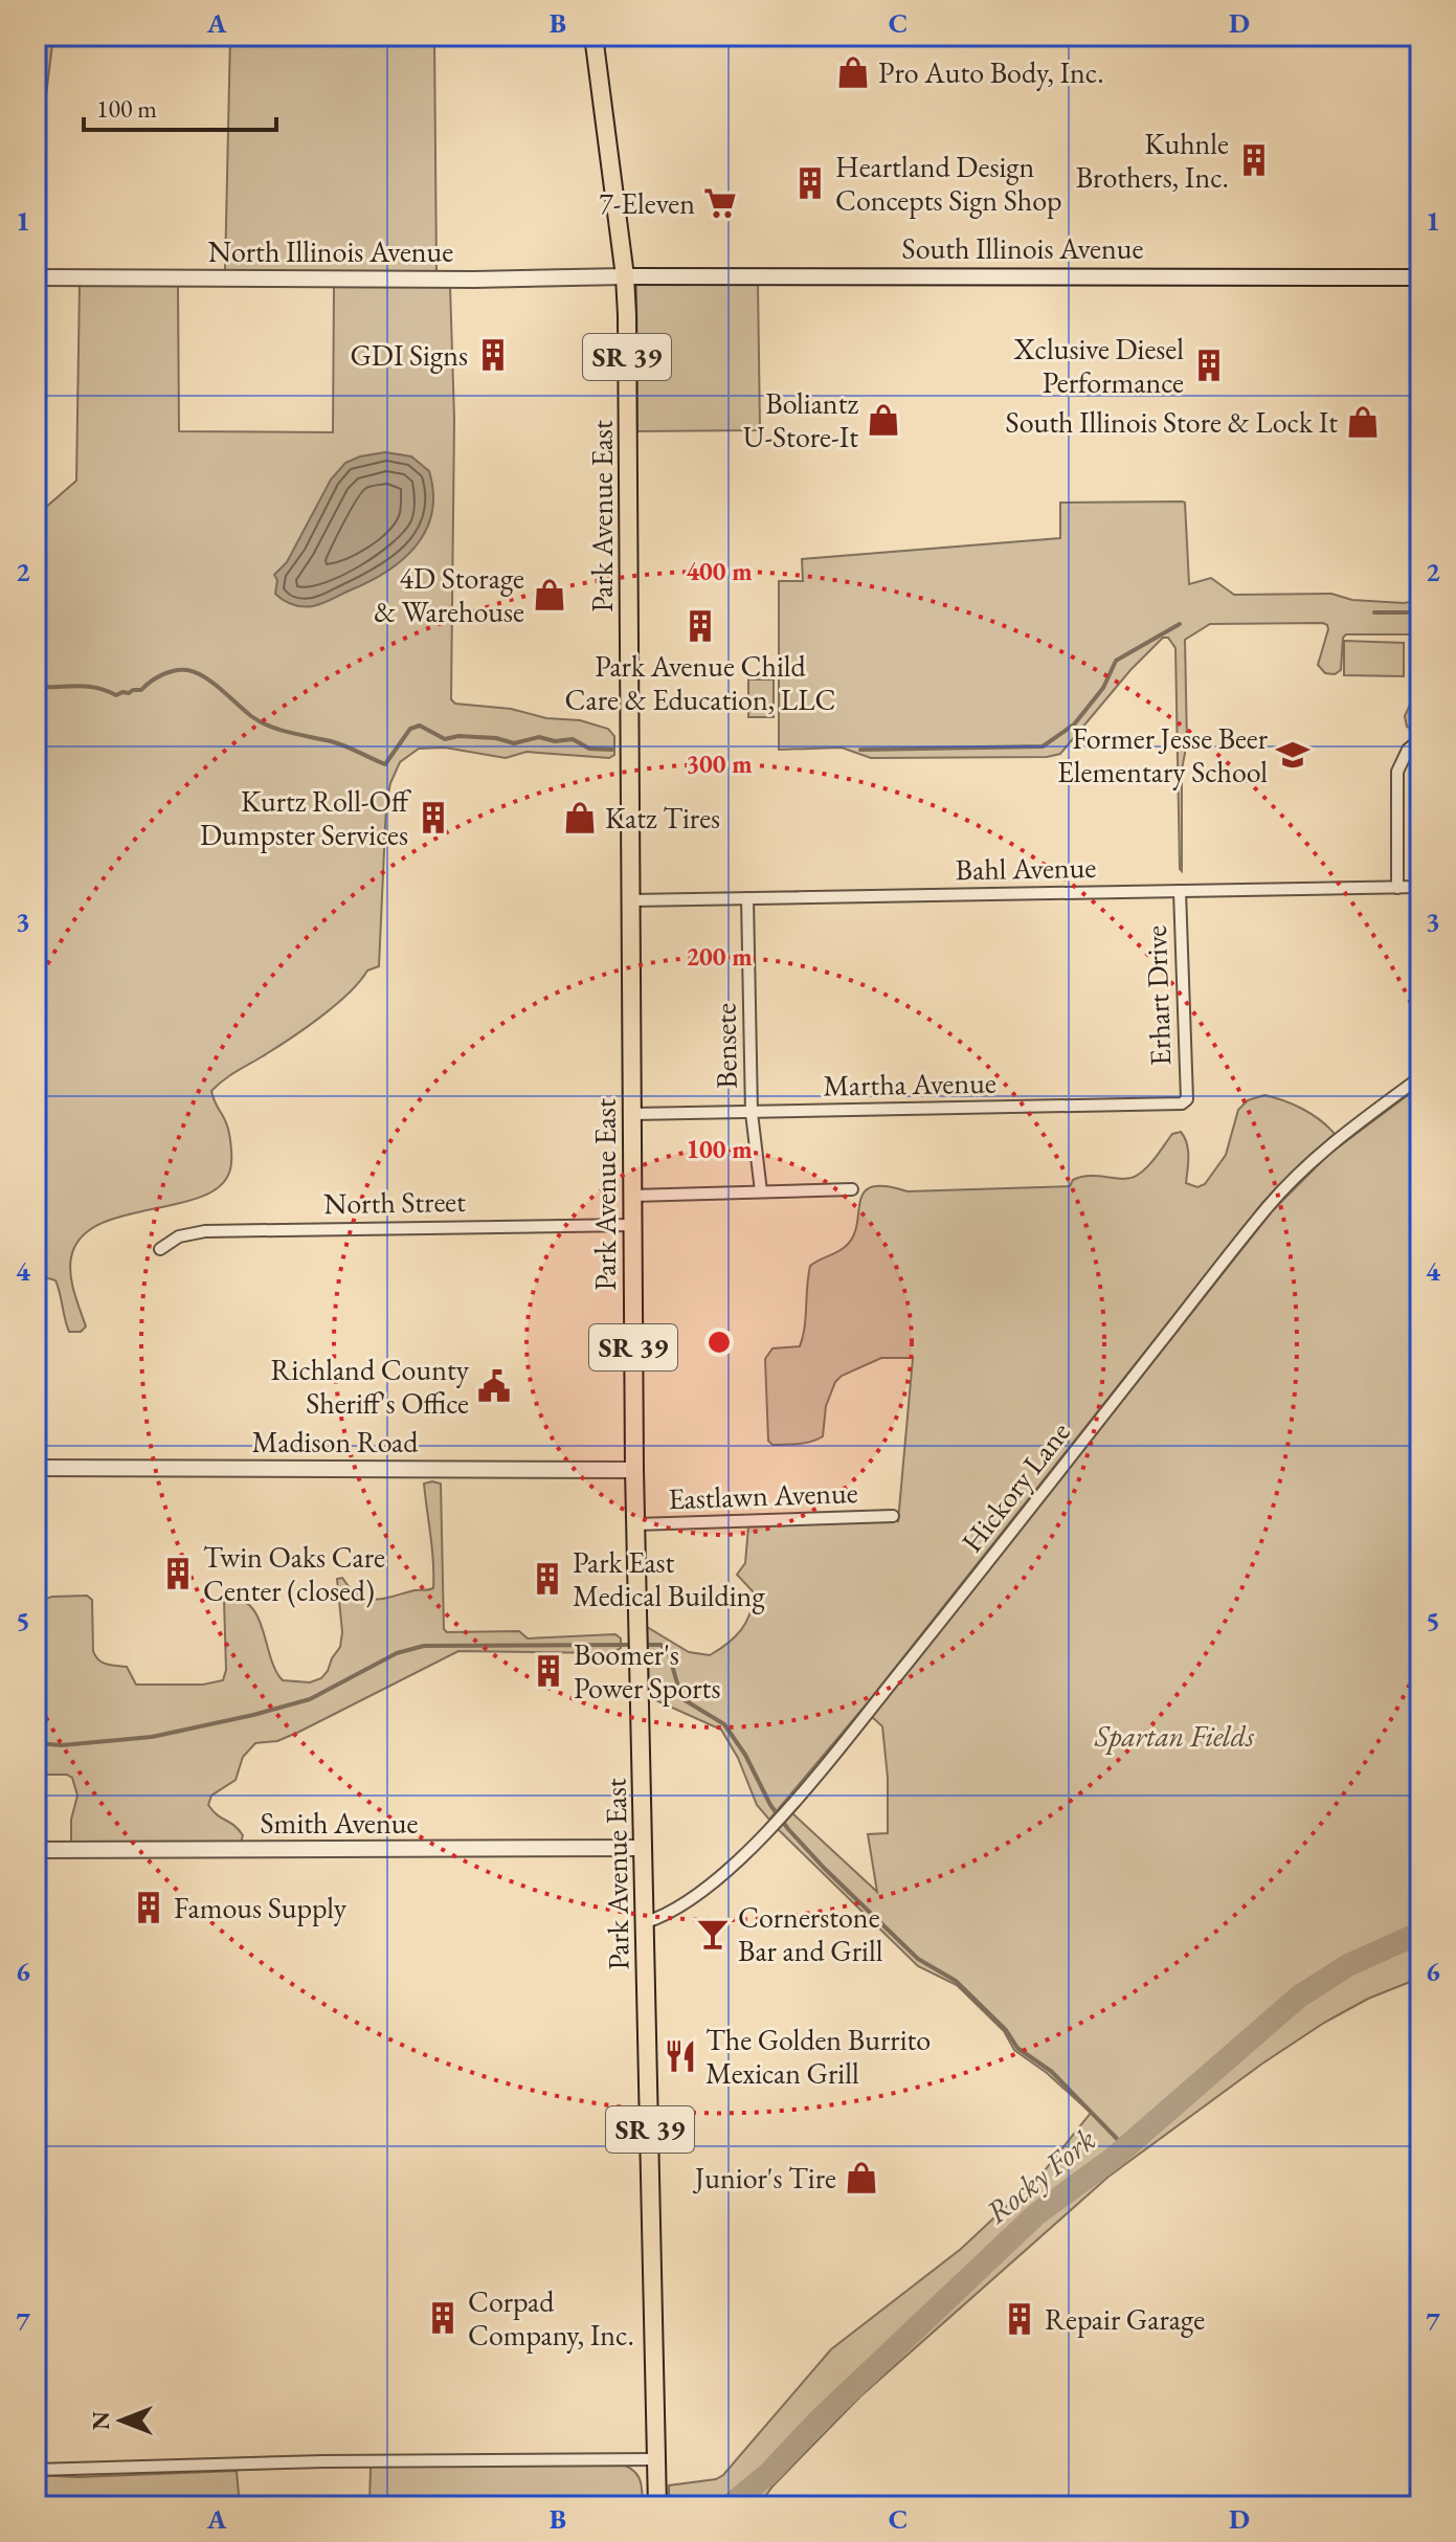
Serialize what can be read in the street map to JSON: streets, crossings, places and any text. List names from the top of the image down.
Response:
{
  "streets": {
    "main road": ["SR 39", "Park Avenue East"],
    "street": [
      "South Illinois Avenue",
      "North Illinois Avenue",
      "Bahl Avenue",
      "Erhart Drive",
      "Bensete",
      "Martha Avenue",
      "North Street",
      "Madison Road",
      "Hickory Lane",
      "Eastlawn Avenue",
      "Smith Avenue"
    ]
  },
  "crossings": [
    ["South Illinois Avenue", "North Illinois Avenue"],
    ["South Illinois Avenue", "Park Avenue East"],
    ["North Illinois Avenue", "Park Avenue East"],
    ["Park Avenue East", "Bahl Avenue"],
    ["Park Avenue East", "Martha Avenue"],
    ["Park Avenue East", "North Street"],
    ["Park Avenue East", "Madison Road"],
    ["Park Avenue East", "Hickory Lane"],
    ["Park Avenue East", "Eastlawn Avenue"],
    ["Park Avenue East", "Smith Avenue"],
    ["Bahl Avenue", "Erhart Drive"],
    ["Bahl Avenue", "Bensete"],
    ["Erhart Drive", "Martha Avenue"],
    ["Bensete", "Martha Avenue"]
  ],
  "water": ["Rocky Fork"],
  "parks": ["Spartan Fields"],
  "places": {
    "shop": [
      "Pro Auto Body, Inc.",
      "Boliantz U-Store-It",
      "South Illinois Store & Lock It",
      "4D Storage & Warehouse",
      "Katz Tires",
      "Junior's Tire"
    ],
    "building": [
      "Kuhnle Brothers, Inc.",
      "Heartland Design Concepts Sign Shop",
      "GDI Signs",
      "Xclusive Diesel Performance",
      "Park Avenue Child Care & Education, LLC",
      "Kurtz Roll-Off Dumpster Services",
      "Twin Oaks Care Center (closed)",
      "Park East Medical Building",
      "Boomer's Power Sports",
      "Famous Supply",
      "Corpad Company, Inc.",
      "Repair Garage"
    ],
    "supermarket": ["7-Eleven"],
    "school or university": ["Former Jesse Beer Elementary School"],
    "public building": ["Richland County Sheriff's Office"],
    "bar": ["Cornerstone Bar and Grill"],
    "restaurant": ["The Golden Burrito Mexican Grill"]
  },
  "scale_bar": "100 m",
  "north": "left",
  "grid": {
    "columns": [
      "A",
      "B",
      "C",
      "D"
    ],
    "rows": [
      "1",
      "2",
      "3",
      "4",
      "5",
      "6",
      "7"
    ]
  },
  "rings": [
    "400 m",
    "300 m",
    "200 m",
    "100 m"
  ]
}
